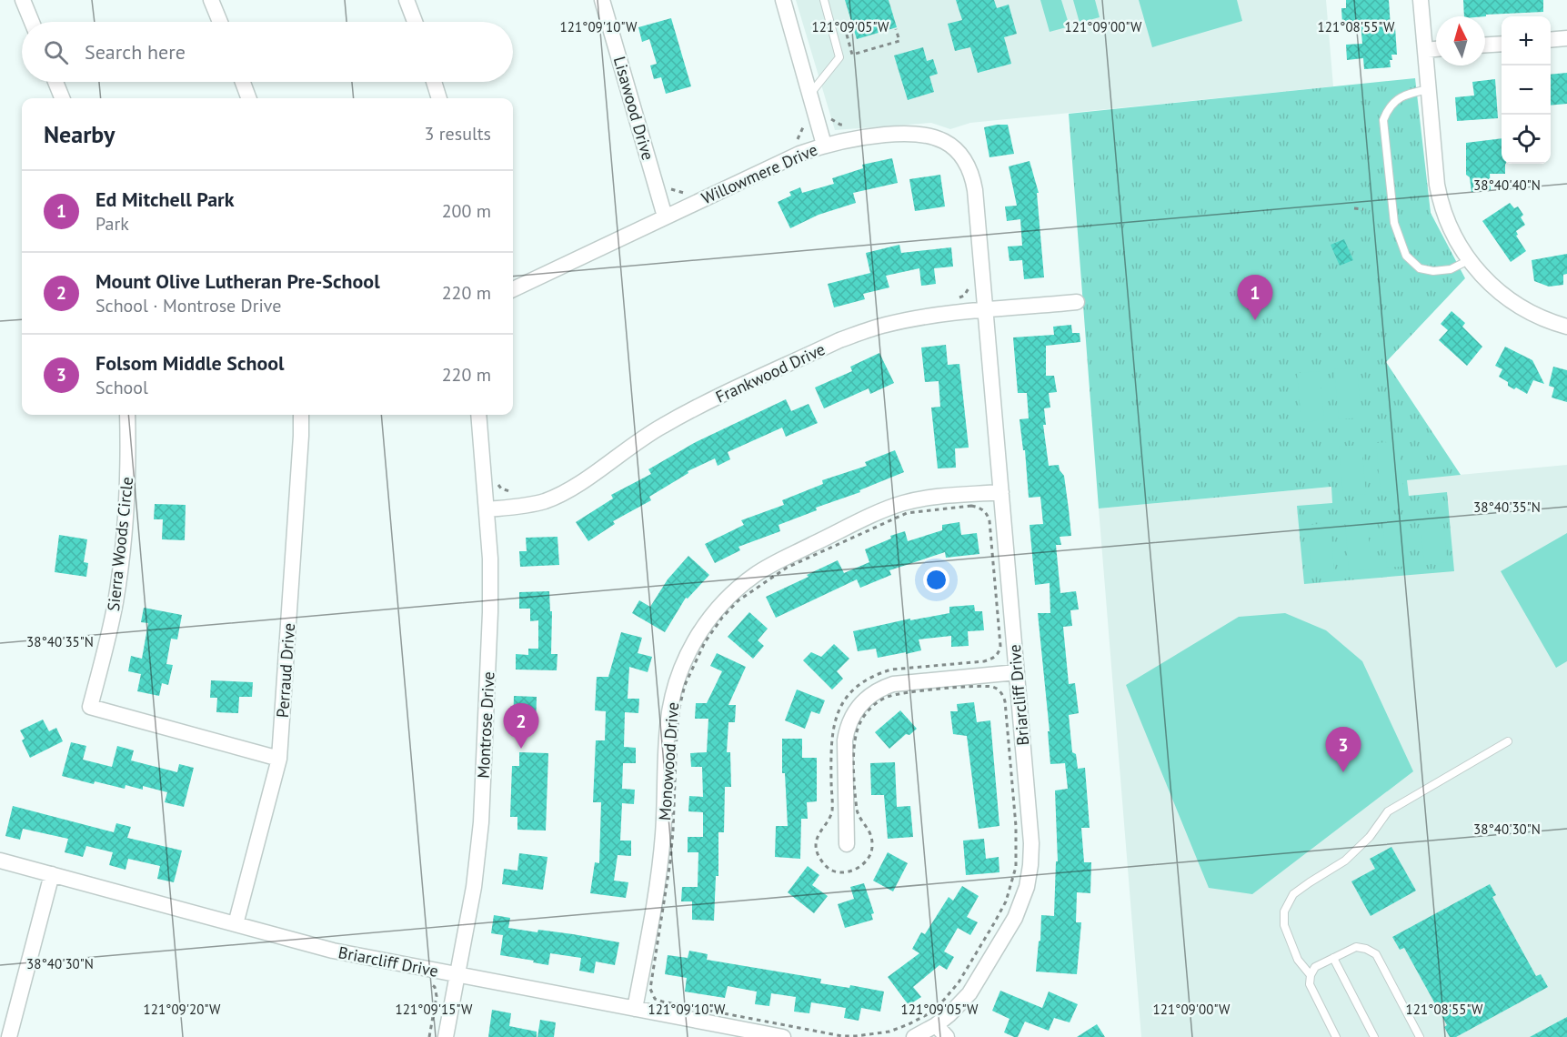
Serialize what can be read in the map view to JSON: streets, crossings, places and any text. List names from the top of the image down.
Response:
{
  "streets": {
    "street": [
      "Lisawood Drive",
      "Willowmere Drive",
      "Frankwood Drive",
      "Sierra Woods Circle",
      "Perraud Drive",
      "Briarcliff Drive",
      "Montrose Drive",
      "Monowood Drive"
    ]
  },
  "crossings": [
    ["Lisawood Drive", "Willowmere Drive"],
    ["Willowmere Drive", "Frankwood Drive"],
    ["Willowmere Drive", "Briarcliff Drive"],
    ["Frankwood Drive", "Briarcliff Drive"],
    ["Frankwood Drive", "Montrose Drive"],
    ["Sierra Woods Circle", "Perraud Drive"],
    ["Perraud Drive", "Briarcliff Drive"],
    ["Briarcliff Drive", "Montrose Drive"],
    ["Briarcliff Drive", "Monowood Drive"]
  ],
  "north": "top",
  "page": {
    "map_buttons": ["+", "−"],
    "search": "Search here",
    "heading": ["Nearby", "3 results"],
    "list": [
      {
        "mark": "1",
        "name": "Ed Mitchell Park",
        "note": "Park",
        "value": "200 m"
      },
      {
        "mark": "2",
        "name": "Mount Olive Lutheran Pre-School",
        "note": "School · Montrose Drive",
        "value": "220 m"
      },
      {
        "mark": "3",
        "name": "Folsom Middle School",
        "note": "School",
        "value": "220 m"
      }
    ],
    "pins": ["1", "2", "3"]
  },
  "coordinates": [
    "121°09'10\"W",
    "121°09'05\"W",
    "121°09'00\"W",
    "121°08'55\"W",
    "38°40'40\"N",
    "38°40'35\"N",
    "38°40'30\"N",
    "121°09'20\"W",
    "121°09'15\"W"
  ]
}
